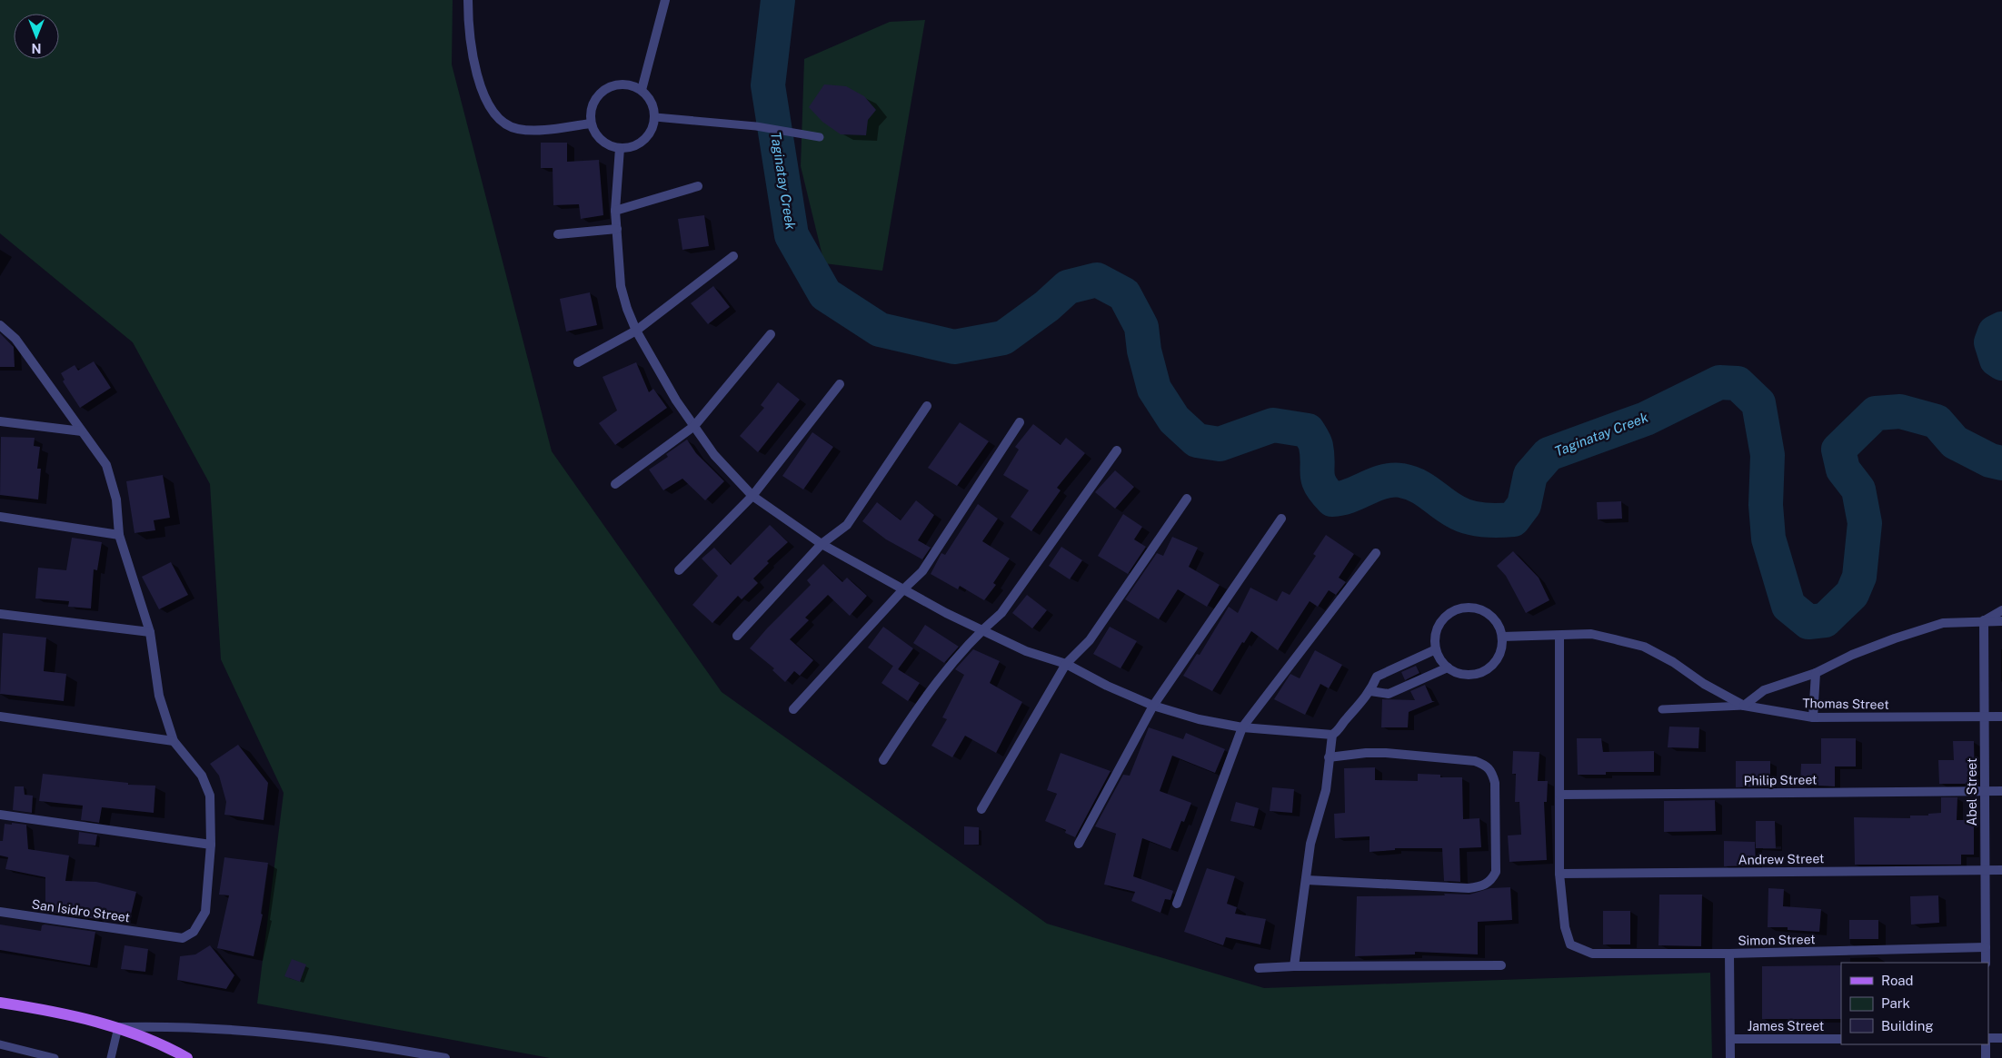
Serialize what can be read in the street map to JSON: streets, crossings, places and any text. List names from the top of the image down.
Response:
{
  "streets": {
    "street": [
      "Thomas Street",
      "Philip Street",
      "Abel Street",
      "Andrew Street",
      "San Isidro Street",
      "Simon Street",
      "James Street"
    ]
  },
  "crossings": [
    ["Thomas Street", "Abel Street"],
    ["Philip Street", "Abel Street"],
    ["Abel Street", "Andrew Street"],
    ["Abel Street", "Simon Street"],
    ["Andrew Street", "Simon Street"]
  ],
  "water": ["Taginatay Creek"],
  "legend": ["Road", "Park", "Building"],
  "north": "bottom"
}
